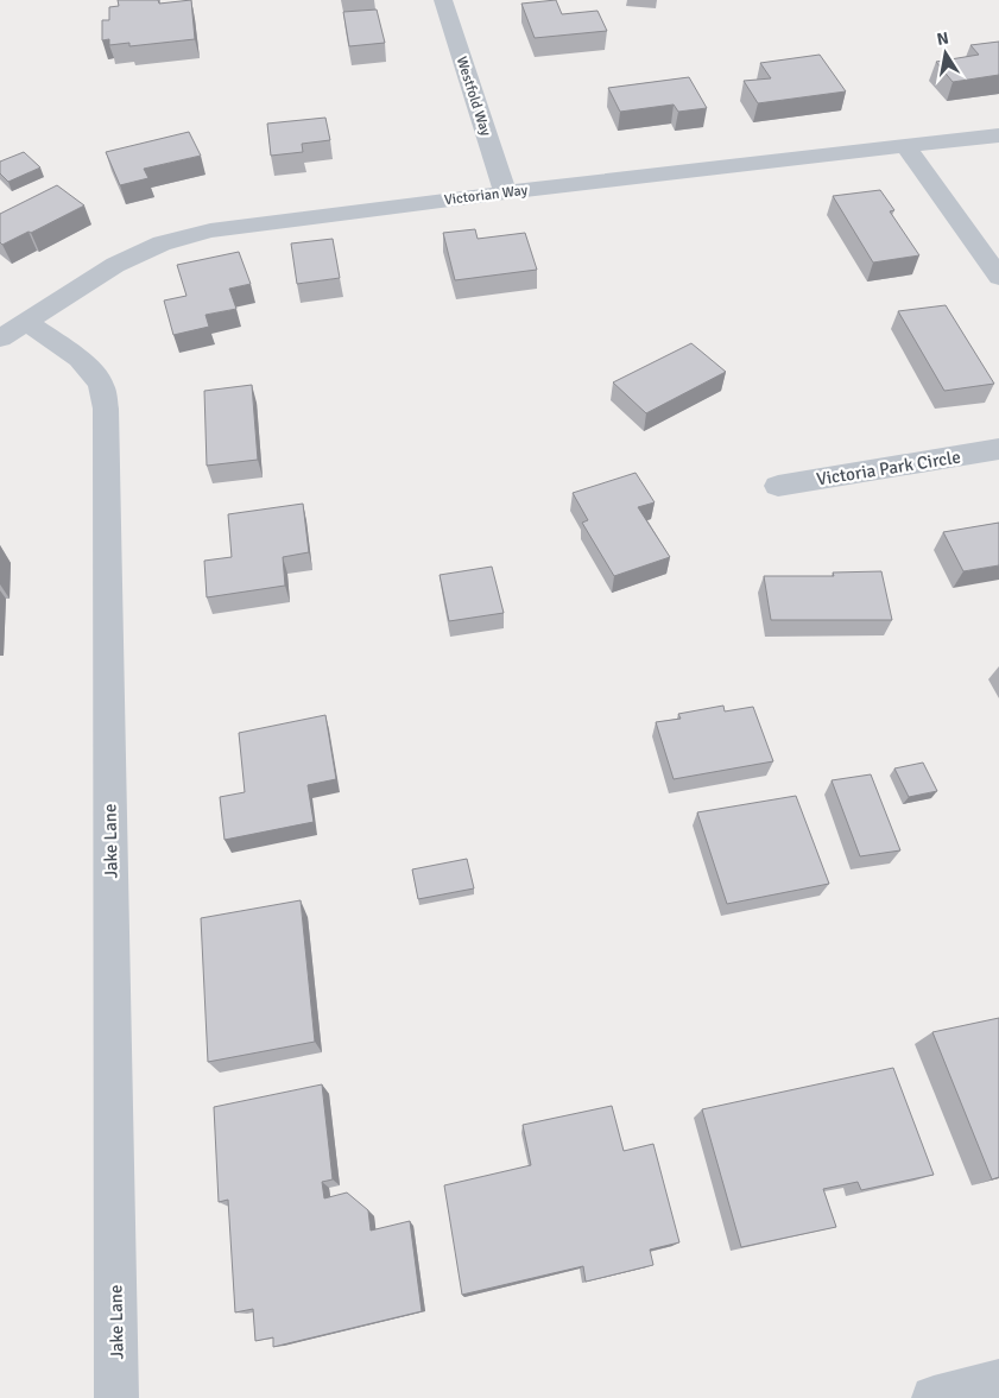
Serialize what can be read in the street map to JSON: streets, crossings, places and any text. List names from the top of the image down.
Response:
{
  "streets": {
    "street": [
      "Westfold Way",
      "Victorian Way",
      "Victoria Park Circle",
      "Jake Lane"
    ]
  },
  "crossings": [
    ["Westfold Way", "Victorian Way"],
    ["Victorian Way", "Jake Lane"]
  ],
  "north": "top"
}
